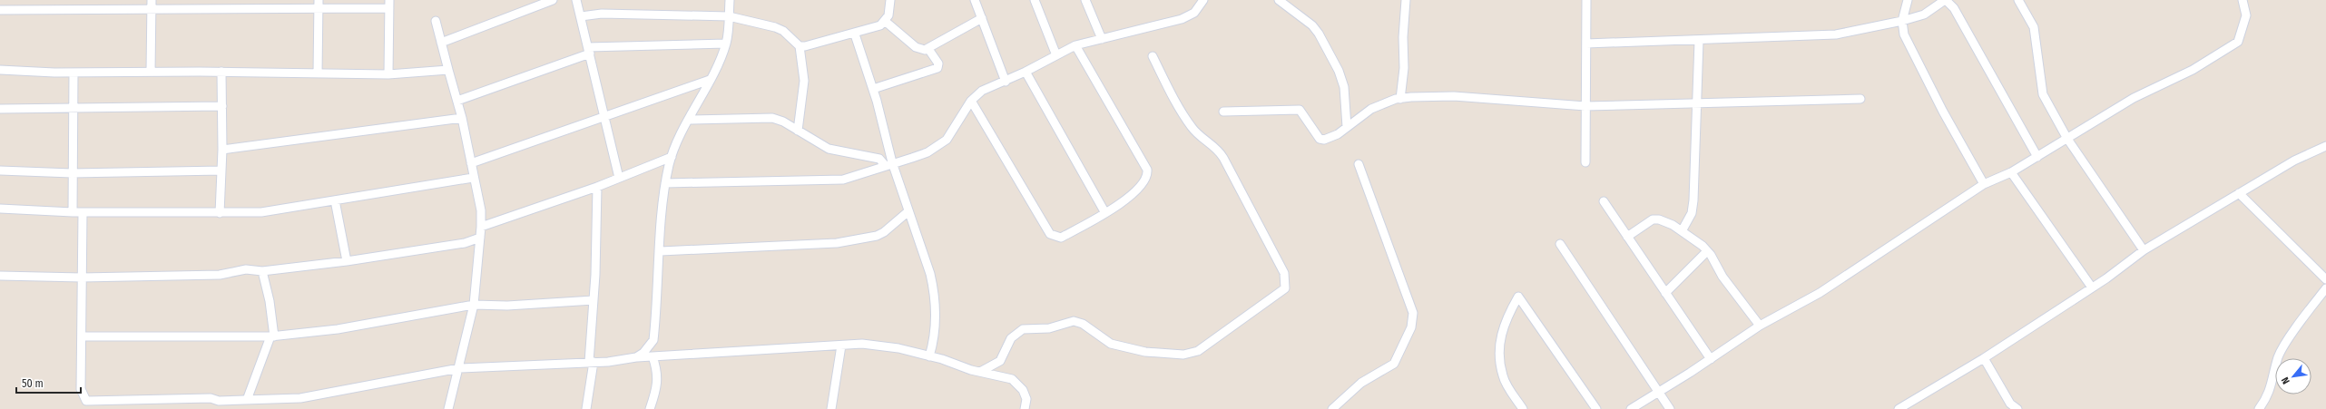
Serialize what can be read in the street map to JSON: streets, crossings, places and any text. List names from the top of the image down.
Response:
{
  "scale_bar": "50 m",
  "north": "bottom left"
}
